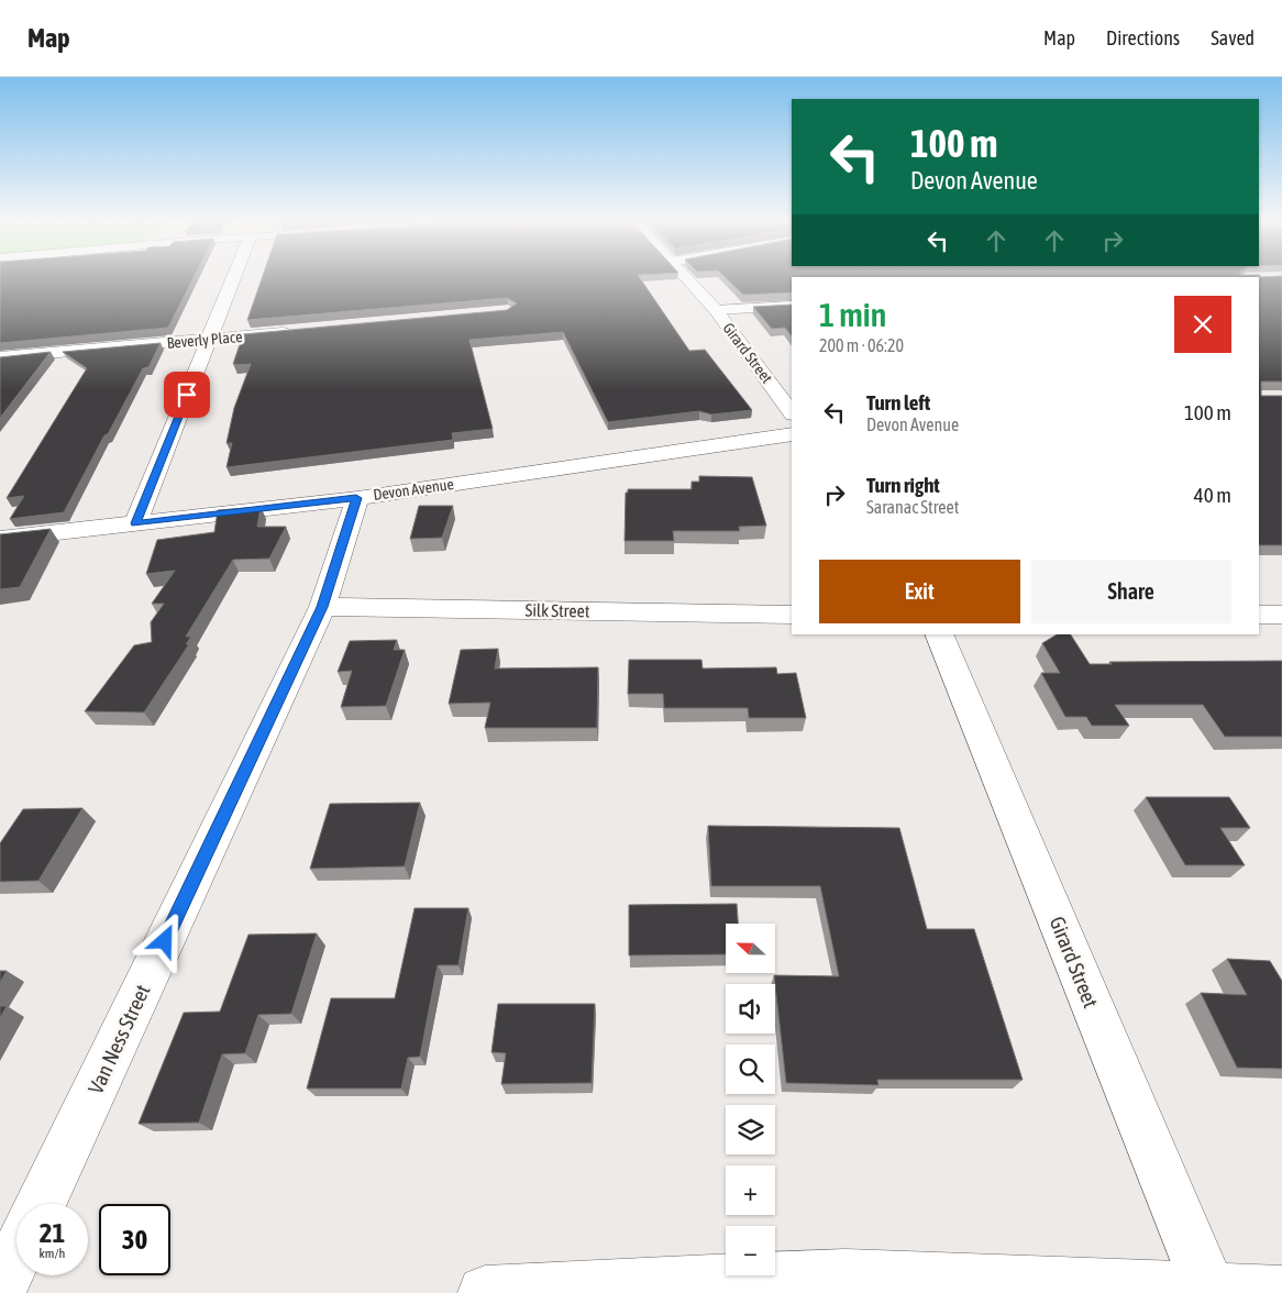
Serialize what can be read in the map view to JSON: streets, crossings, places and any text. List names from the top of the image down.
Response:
{
  "streets": {
    "street": [
      "Beverly Place",
      "Girard Street",
      "Devon Avenue",
      "Silk Street",
      "Van Ness Street"
    ]
  },
  "crossings": [
    ["Devon Avenue", "Van Ness Street"],
    ["Silk Street", "Van Ness Street"]
  ],
  "north": "left",
  "page": {
    "header": "Map",
    "nav": ["Map", "Directions", "Saved"],
    "turn": ["100 m", "Devon Avenue"],
    "heading": ["1 min", "200 m · 06:20"],
    "list": [
      {
        "name": "Turn left",
        "note": "Devon Avenue",
        "value": "100 m"
      },
      {
        "name": "Turn right",
        "note": "Saranac Street",
        "value": "40 m"
      }
    ],
    "buttons": ["Exit", "Share"],
    "map_buttons": ["+", "−"],
    "speed": "21 km/h",
    "limit": "30"
  }
}
